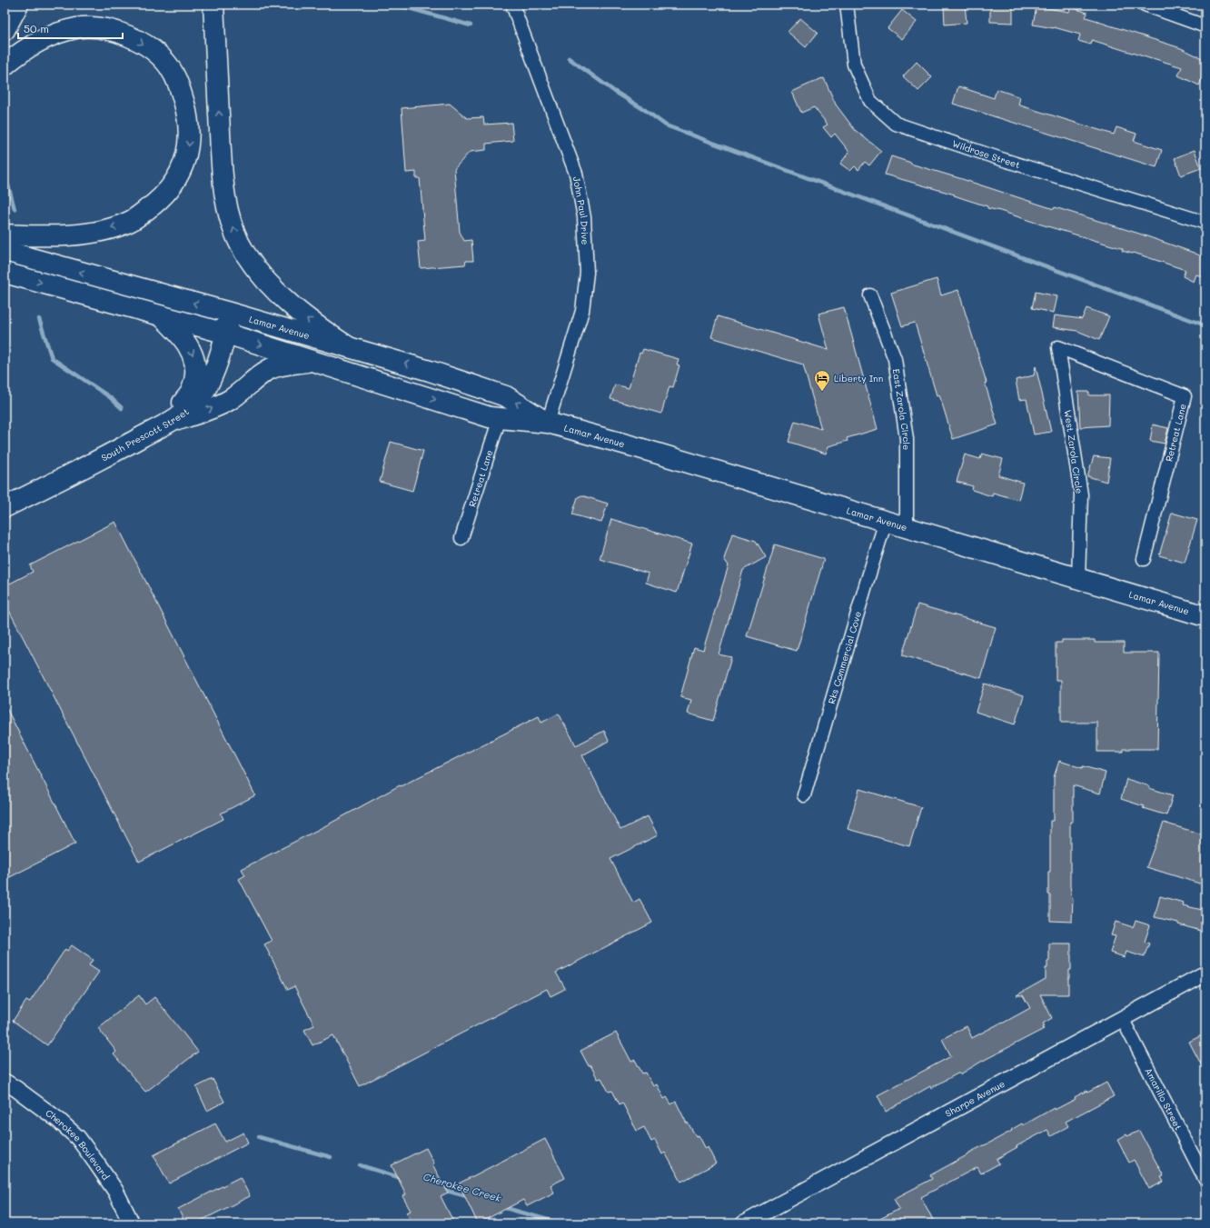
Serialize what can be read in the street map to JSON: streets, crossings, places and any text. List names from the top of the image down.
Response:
{
  "streets": {
    "main road": ["Lamar Avenue", "South Prescott Street"],
    "street": [
      "Wildrose Street",
      "John Paul Drive",
      "East Zarola Circle",
      "Retreat Lane",
      "West Zarola Circle",
      "Rks Commercial Cove",
      "Sharpe Avenue",
      "Amarillo Street",
      "Cherokee Boulevard"
    ]
  },
  "crossings": [
    ["John Paul Drive", "Lamar Avenue"],
    ["Lamar Avenue", "East Zarola Circle"],
    ["Lamar Avenue", "Retreat Lane"],
    ["Lamar Avenue", "South Prescott Street"],
    ["Lamar Avenue", "West Zarola Circle"],
    ["Lamar Avenue", "Rks Commercial Cove"],
    ["Retreat Lane", "West Zarola Circle"],
    ["Sharpe Avenue", "Amarillo Street"]
  ],
  "water": ["Cherokee Creek"],
  "places": {
    "hotel": ["Liberty Inn"]
  },
  "scale_bar": "50 m"
}
